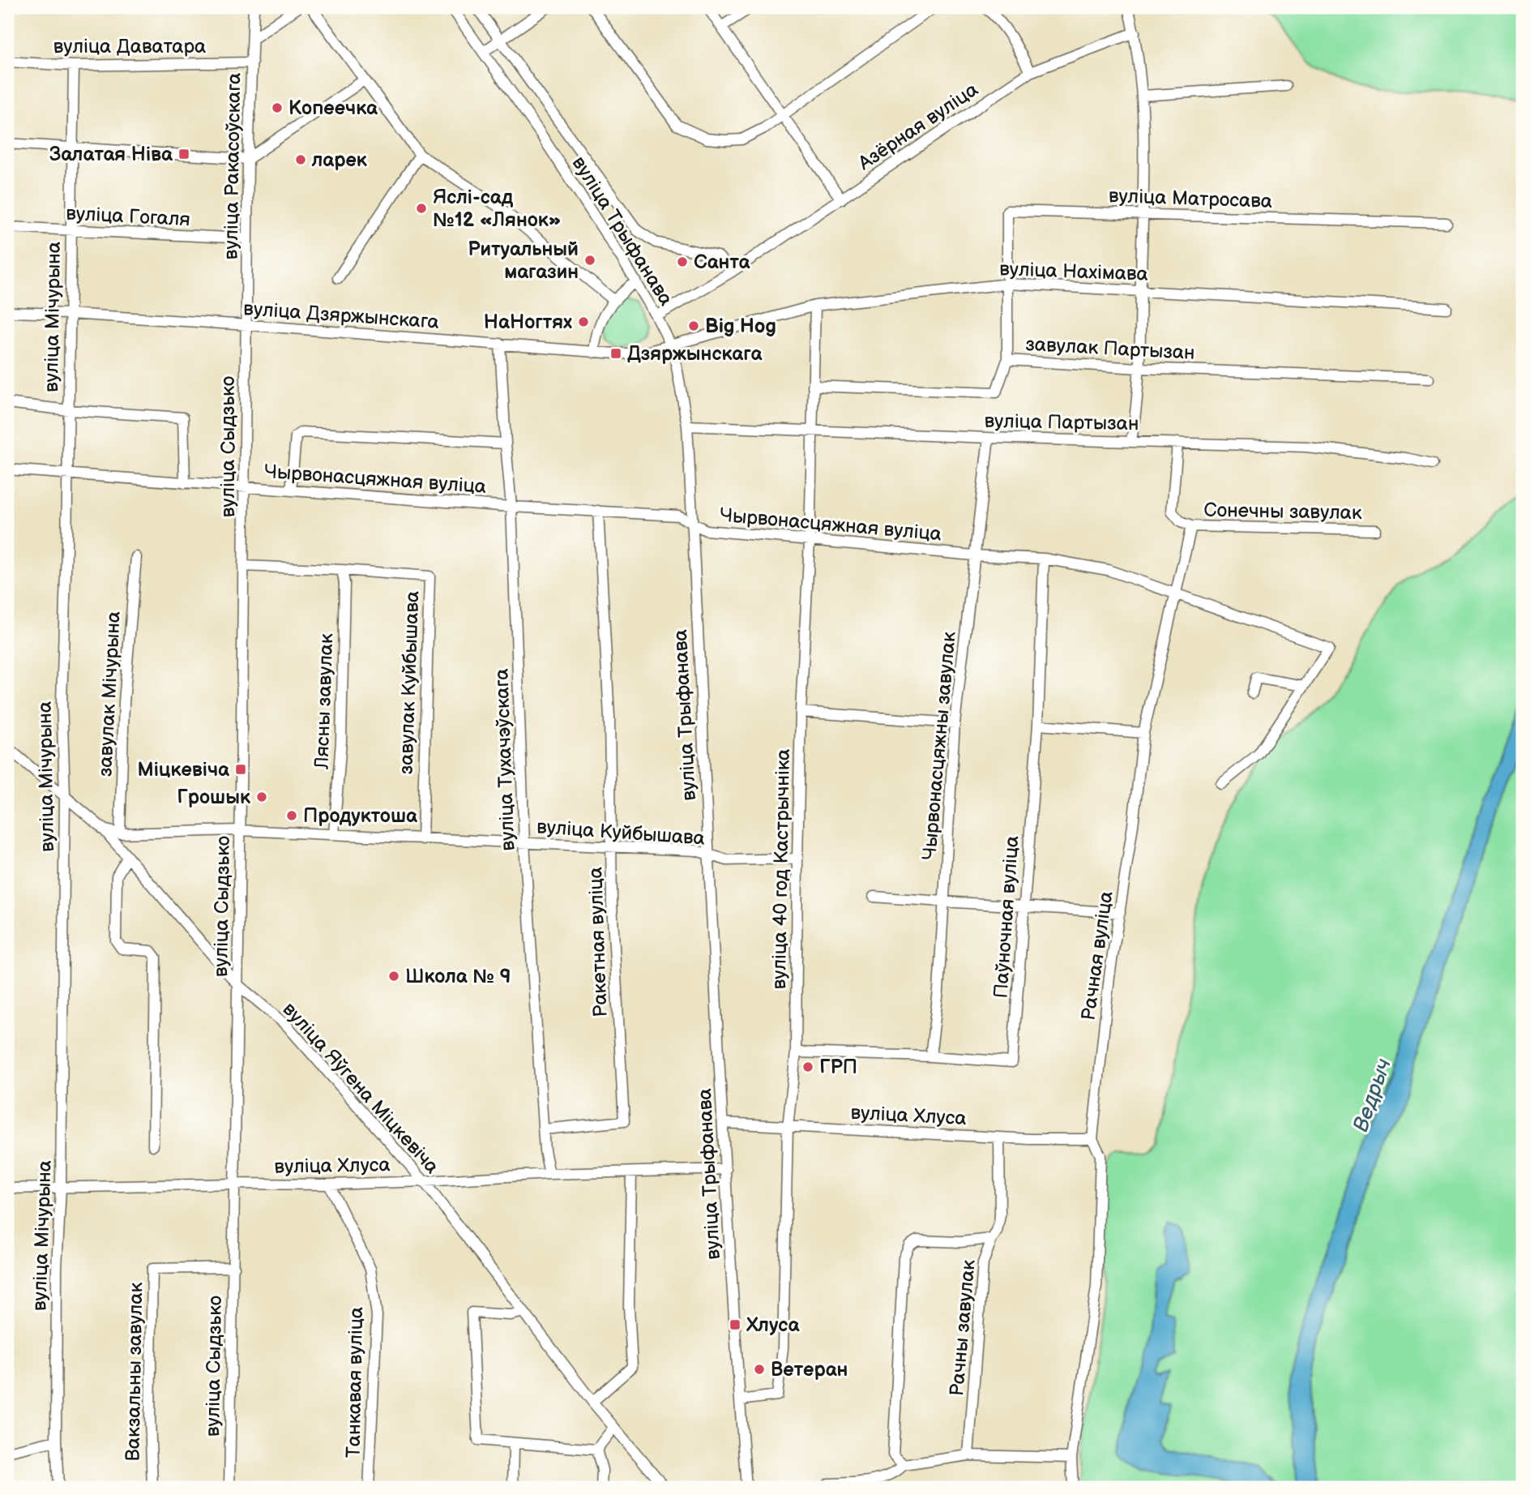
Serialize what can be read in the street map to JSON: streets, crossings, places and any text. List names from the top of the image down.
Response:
{
  "streets": {
    "street": [
      "вуліца Даватара",
      "Азёрная вуліца",
      "вуліца Ракасоўскага",
      "вуліца Матросава",
      "вуліца Гогаля",
      "вуліца Трыфанава",
      "вуліца Нахімава",
      "вуліца Дзяржынскага",
      "вуліца Мічурына",
      "завулак Партызан",
      "вуліца Партызан",
      "вуліца Сыдзько",
      "Чырвонасцяжная вуліца",
      "Сонечны завулак",
      "завулак Куйбышава",
      "завулак Мічурына",
      "Лясны завулак",
      "Чырвонасцяжны завулак",
      "вуліца Тухачэўскага",
      "вуліца Куйбышава",
      "вуліца 40 год Кастрычніка",
      "Паўночная вуліца",
      "Ракетная вуліца",
      "Рачная вуліца",
      "вуліца Яўгена Міцкевіча",
      "вуліца Хлуса",
      "Рачны завулак",
      "Вакзальны завулак",
      "Танкавая вуліца"
    ]
  },
  "crossings": [
    ["вуліца Даватара", "вуліца Ракасоўскага"],
    ["вуліца Даватара", "вуліца Мічурына"],
    ["Азёрная вуліца", "вуліца Трыфанава"],
    ["вуліца Ракасоўскага", "вуліца Гогаля"],
    ["вуліца Ракасоўскага", "вуліца Дзяржынскага"],
    ["вуліца Ракасоўскага", "вуліца Сыдзько"],
    ["вуліца Матросава", "вуліца Нахімава"],
    ["вуліца Гогаля", "вуліца Мічурына"],
    ["вуліца Трыфанава", "вуліца Нахімава"],
    ["вуліца Трыфанава", "вуліца Дзяржынскага"],
    ["вуліца Трыфанава", "вуліца Партызан"],
    ["вуліца Трыфанава", "Чырвонасцяжная вуліца"],
    ["вуліца Трыфанава", "вуліца Куйбышава"],
    ["вуліца Трыфанава", "вуліца 40 год Кастрычніка"],
    ["вуліца Трыфанава", "вуліца Хлуса"],
    ["вуліца Нахімава", "вуліца Дзяржынскага"],
    ["вуліца Нахімава", "вуліца 40 год Кастрычніка"],
    ["вуліца Дзяржынскага", "вуліца Мічурына"],
    ["вуліца Дзяржынскага", "вуліца Сыдзько"],
    ["вуліца Дзяржынскага", "вуліца Тухачэўскага"],
    ["вуліца Мічурына", "Чырвонасцяжная вуліца"],
    ["вуліца Мічурына", "вуліца Яўгена Міцкевіча"],
    ["вуліца Мічурына", "вуліца Хлуса"],
    ["завулак Партызан", "вуліца 40 год Кастрычніка"],
    ["вуліца Партызан", "Чырвонасцяжны завулак"],
    ["вуліца Партызан", "вуліца 40 год Кастрычніка"],
    ["вуліца Сыдзько", "Чырвонасцяжная вуліца"],
    ["вуліца Сыдзько", "завулак Куйбышава"],
    ["вуліца Сыдзько", "вуліца Куйбышава"],
    ["вуліца Сыдзько", "вуліца Яўгена Міцкевіча"],
    ["вуліца Сыдзько", "вуліца Хлуса"],
    ["вуліца Сыдзько", "Вакзальны завулак"],
    ["Чырвонасцяжная вуліца", "Чырвонасцяжны завулак"],
    ["Чырвонасцяжная вуліца", "вуліца Тухачэўскага"],
    ["Чырвонасцяжная вуліца", "вуліца 40 год Кастрычніка"],
    ["Чырвонасцяжная вуліца", "Паўночная вуліца"],
    ["Чырвонасцяжная вуліца", "Ракетная вуліца"],
    ["Чырвонасцяжная вуліца", "Рачная вуліца"],
    ["Сонечны завулак", "Рачная вуліца"],
    ["завулак Куйбышава", "Лясны завулак"],
    ["завулак Куйбышава", "вуліца Куйбышава"],
    ["завулак Мічурына", "вуліца Куйбышава"],
    ["Лясны завулак", "вуліца Куйбышава"],
    ["Чырвонасцяжны завулак", "Паўночная вуліца"],
    ["вуліца Тухачэўскага", "вуліца Куйбышава"],
    ["вуліца Тухачэўскага", "Ракетная вуліца"],
    ["вуліца Тухачэўскага", "вуліца Хлуса"],
    ["вуліца Куйбышава", "вуліца 40 год Кастрычніка"],
    ["вуліца Куйбышава", "Ракетная вуліца"],
    ["вуліца Куйбышава", "вуліца Яўгена Міцкевіча"],
    ["вуліца 40 год Кастрычніка", "Паўночная вуліца"],
    ["вуліца 40 год Кастрычніка", "вуліца Хлуса"],
    ["Рачная вуліца", "вуліца Хлуса"],
    ["вуліца Яўгена Міцкевіча", "вуліца Хлуса"],
    ["вуліца Хлуса", "Рачны завулак"],
    ["вуліца Хлуса", "Танкавая вуліца"]
  ],
  "water": ["Ведрыч"],
  "places": {
    "other": [
      "Копеечка",
      "ларек",
      "Яслі-сад №12 «Лянок»",
      "Ритуальный магазин",
      "Санта",
      "НаНогтях",
      "Big Hog",
      "Грошык",
      "Продуктоша",
      "Школа № 9",
      "ГРП",
      "Ветеран"
    ],
    "transit": [
      "Залатая Ніва",
      "Дзяржынскага",
      "Міцкевіча",
      "Хлуса"
    ]
  }
}
